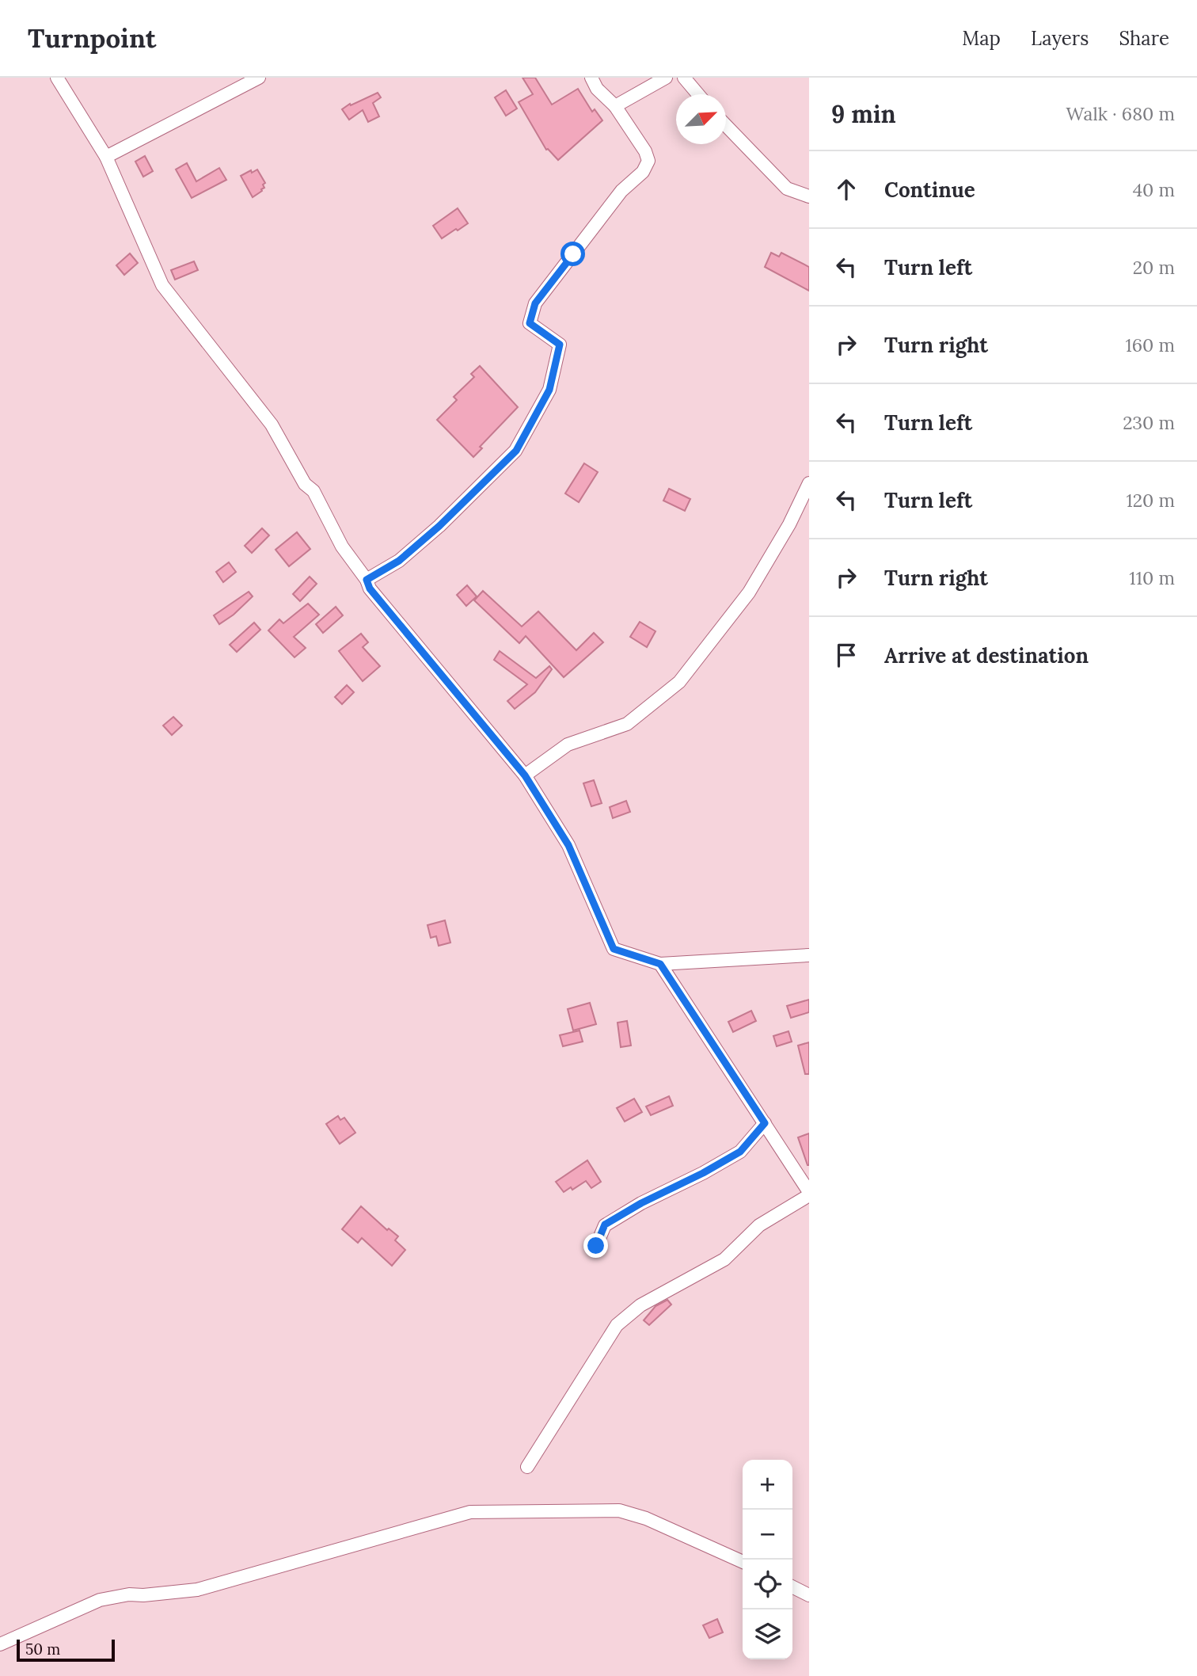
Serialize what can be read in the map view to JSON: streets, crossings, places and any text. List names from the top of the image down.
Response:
{
  "scale_bar": "50 m",
  "north": "top right",
  "page": {
    "header": "Turnpoint",
    "nav": ["Map", "Layers", "Share"],
    "heading": ["9 min", "Walk · 680 m"],
    "list": [
      ["Continue", "40 m"],
      ["Turn left", "20 m"],
      ["Turn right", "160 m"],
      ["Turn left", "230 m"],
      ["Turn left", "120 m"],
      ["Turn right", "110 m"],
      "Arrive at destination"
    ],
    "map_buttons": ["+", "−"],
    "scale": "50 m"
  }
}
